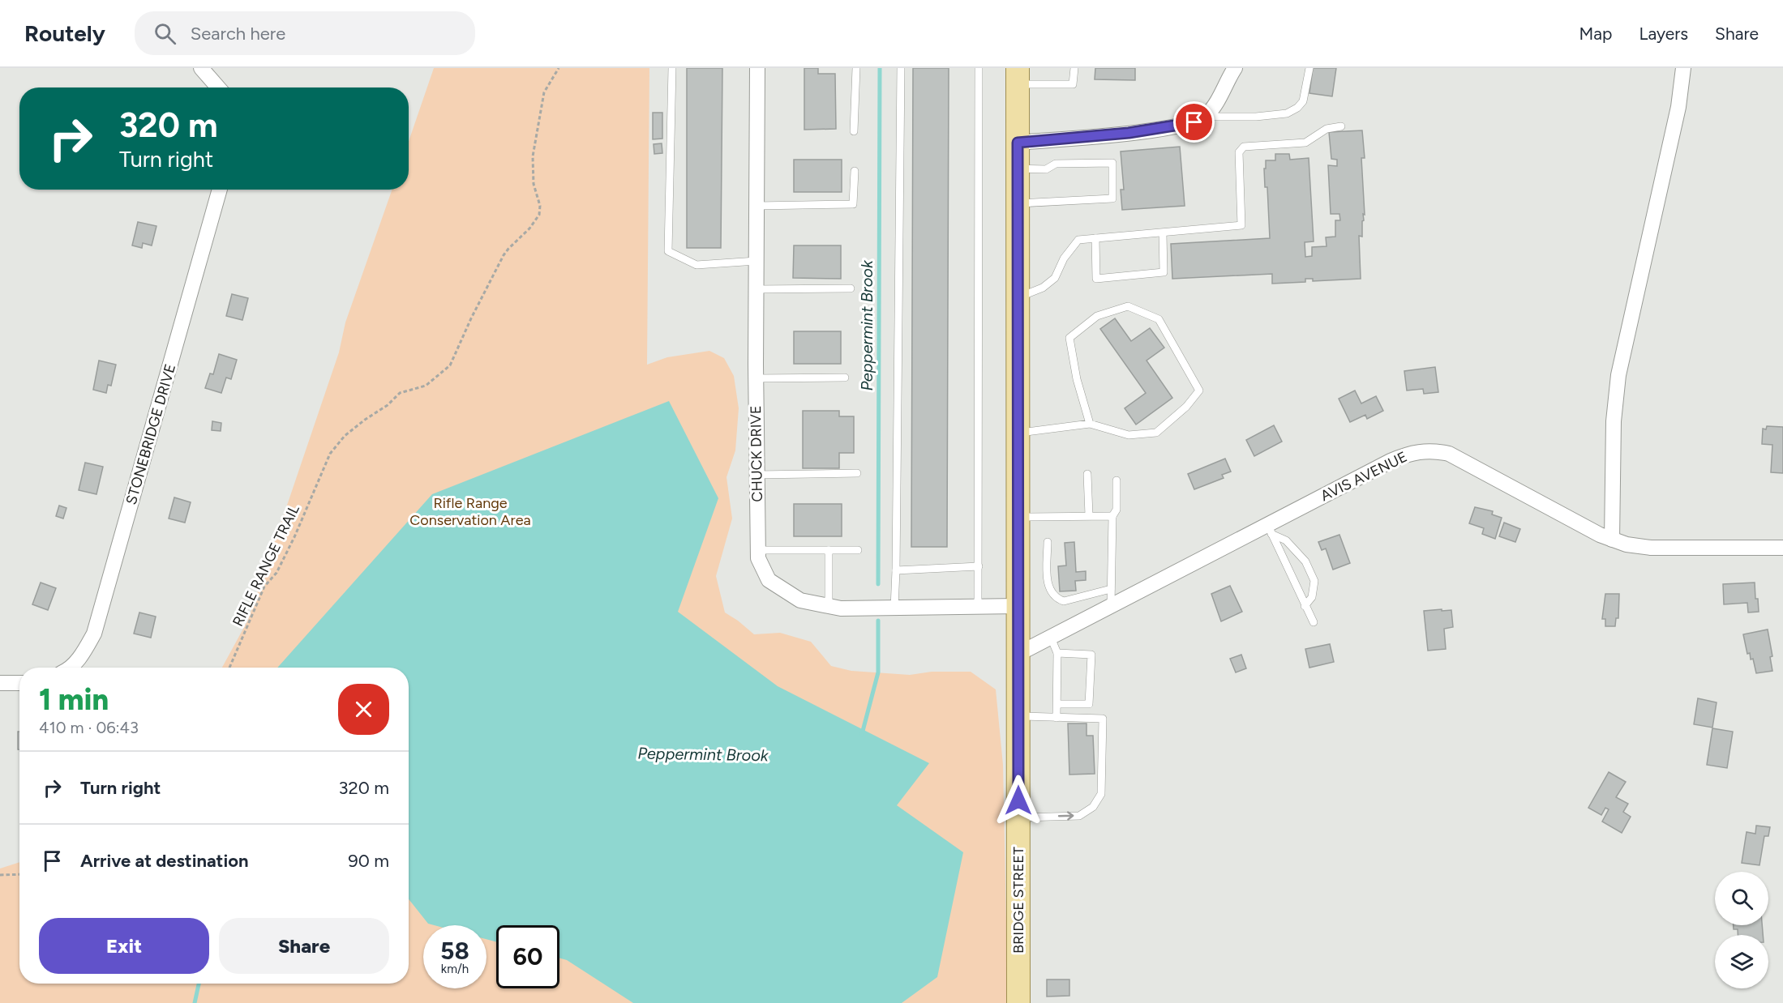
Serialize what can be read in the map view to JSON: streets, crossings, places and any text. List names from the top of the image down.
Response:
{
  "streets": {
    "main road": ["BRIDGE STREET"],
    "street": ["STONEBRIDGE DRIVE", "CHUCK DRIVE", "AVIS AVENUE"],
    "path": ["RIFLE RANGE TRAIL"]
  },
  "crossings": [
    ["CHUCK DRIVE", "BRIDGE STREET"],
    ["AVIS AVENUE", "BRIDGE STREET"]
  ],
  "water": ["Peppermint Brook"],
  "parks": ["Rifle Range Conservation Area"],
  "page": {
    "header": "Routely",
    "search": "Search here",
    "nav": ["Map", "Layers", "Share"],
    "turn": ["320 m", "Turn right"],
    "heading": ["1 min", "410 m · 06:43"],
    "list": [
      {
        "name": "Turn right",
        "value": "320 m"
      },
      {
        "name": "Arrive at destination",
        "value": "90 m"
      }
    ],
    "buttons": ["Exit", "Share"],
    "speed": "58 km/h",
    "limit": "60"
  }
}
